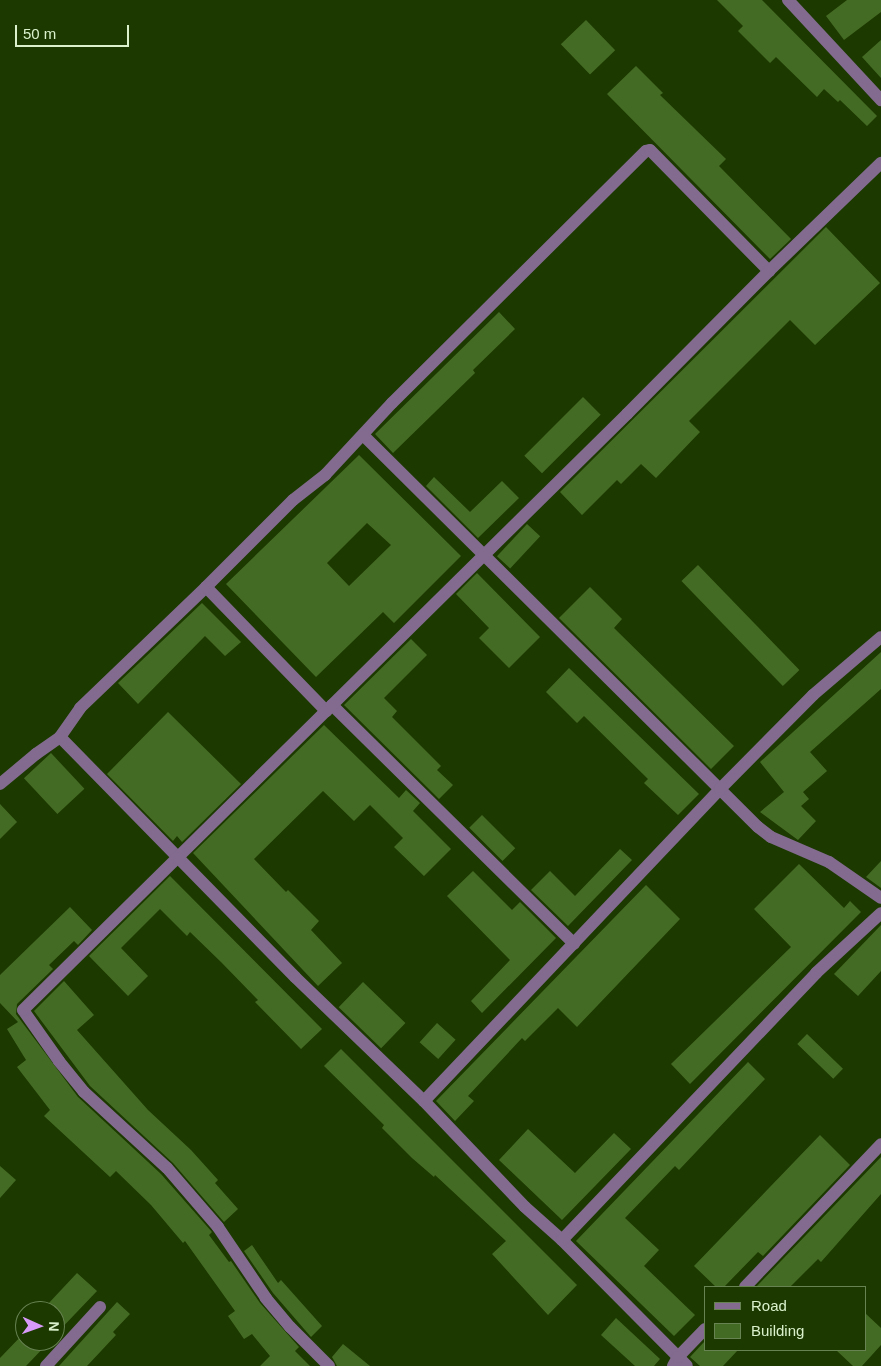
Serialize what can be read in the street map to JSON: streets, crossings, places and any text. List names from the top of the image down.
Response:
{
  "legend": ["Road", "Building"],
  "scale_bar": "50 m",
  "north": "right"
}
